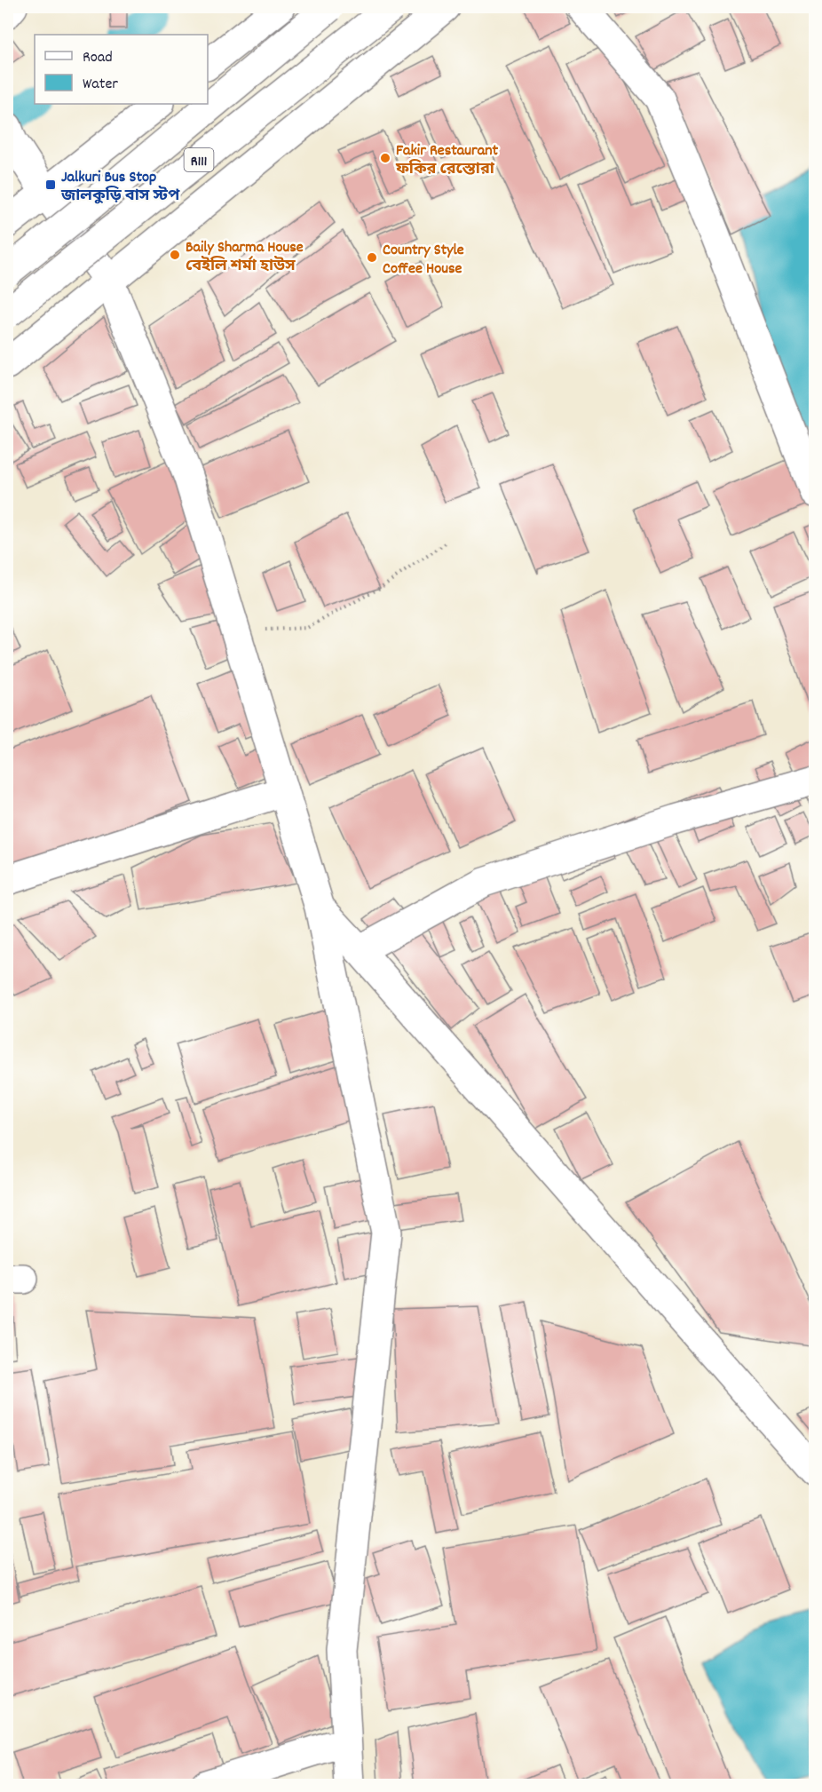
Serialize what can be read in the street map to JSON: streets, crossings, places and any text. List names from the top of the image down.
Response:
{
  "streets": {
    "street": ["R111"]
  },
  "places": {
    "other": ["Fakir Restaurant ফকির রেস্তোরা", "Baily Sharma House বেইলি শর্মা হাউস", "Country Style Coffee House"],
    "transit": ["Jalkuri Bus Stop জালকুড়ি বাস স্টপ"]
  },
  "legend": ["Road", "Water"]
}
